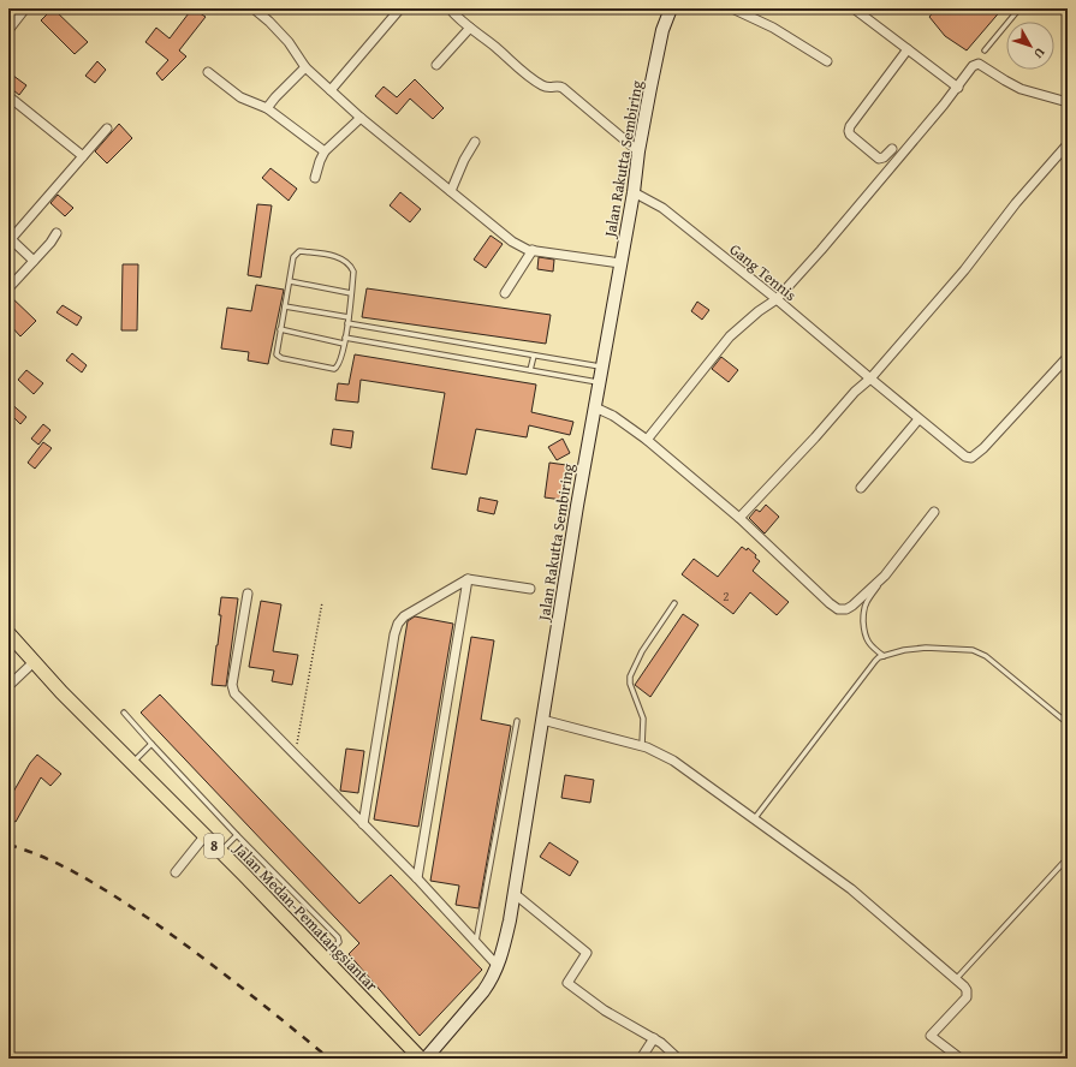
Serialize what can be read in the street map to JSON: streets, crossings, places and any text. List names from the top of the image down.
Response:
{
  "streets": {
    "highway": ["8", "Jalan Medan-Pematangsiantar"],
    "main road": ["Jalan Rakutta Sembiring"],
    "street": ["Gang Tennis"]
  },
  "crossings": [
    ["Jalan Rakutta Sembiring", "Gang Tennis"]
  ],
  "house_numbers": ["2"],
  "north": "bottom right"
}
